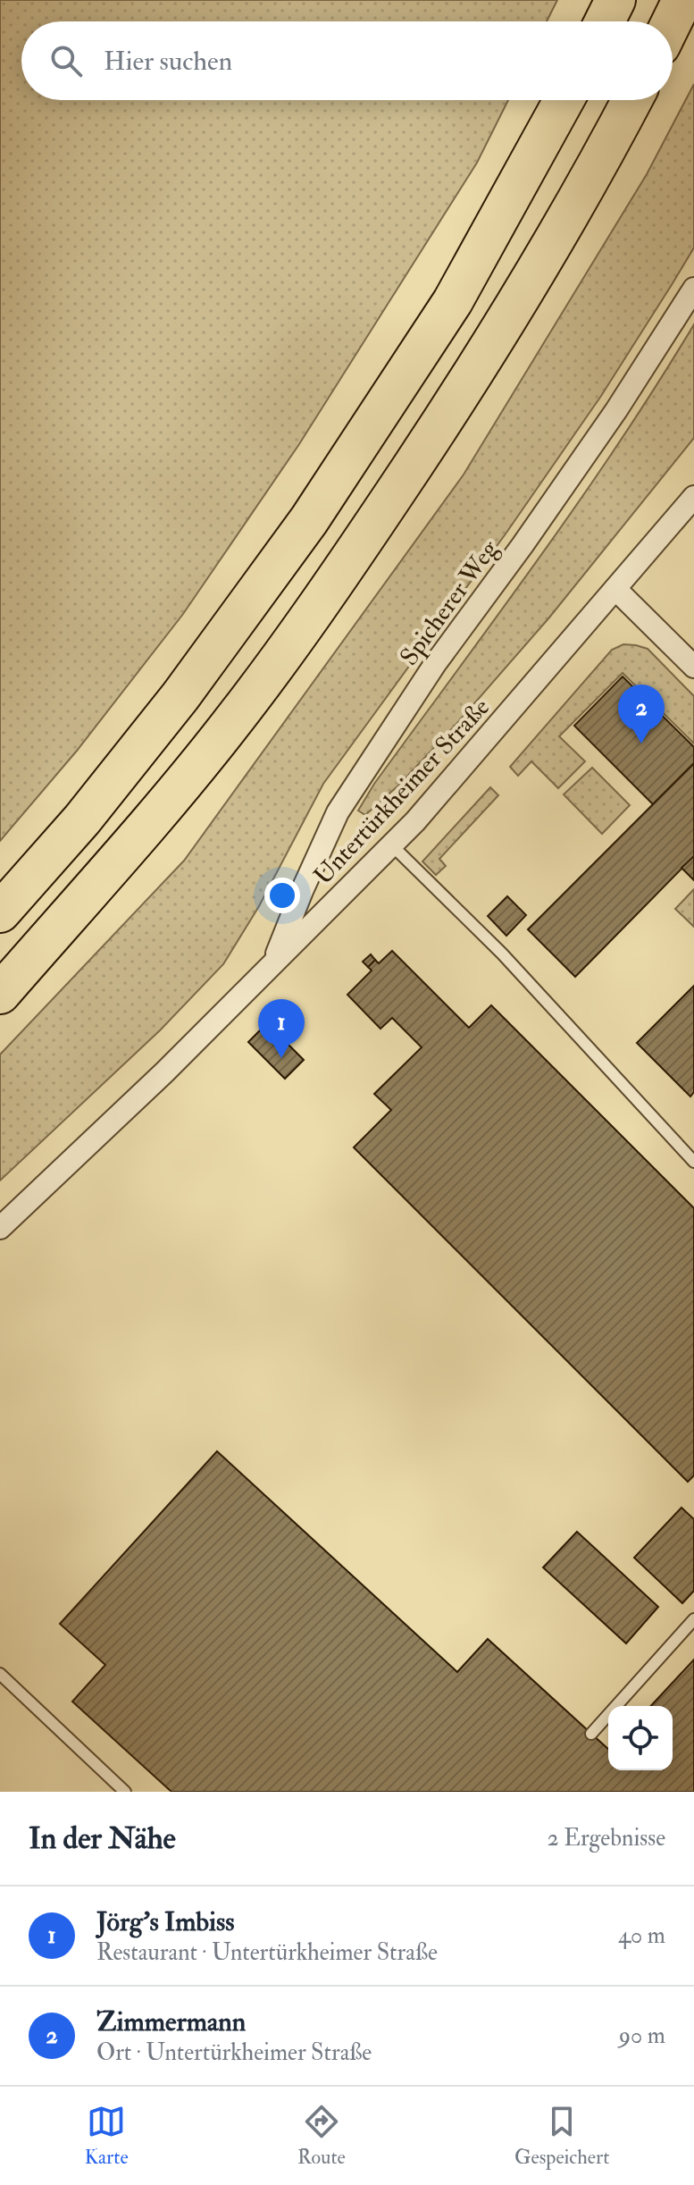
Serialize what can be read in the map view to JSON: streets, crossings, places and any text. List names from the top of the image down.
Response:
{
  "streets": {
    "street": ["Spicherer Weg", "Untertürkheimer Straße"]
  },
  "crossings": [
    ["Spicherer Weg", "Untertürkheimer Straße"]
  ],
  "page": {
    "search": "Hier suchen",
    "pins": ["2", "1"],
    "heading": ["In der Nähe", "2 Ergebnisse"],
    "list": [
      {
        "mark": "1",
        "name": "Jörg's Imbiss",
        "note": "Restaurant · Untertürkheimer Straße",
        "value": "40 m"
      },
      {
        "mark": "2",
        "name": "Zimmermann",
        "note": "Ort · Untertürkheimer Straße",
        "value": "90 m"
      }
    ],
    "nav": ["Karte", "Route", "Gespeichert"]
  }
}
